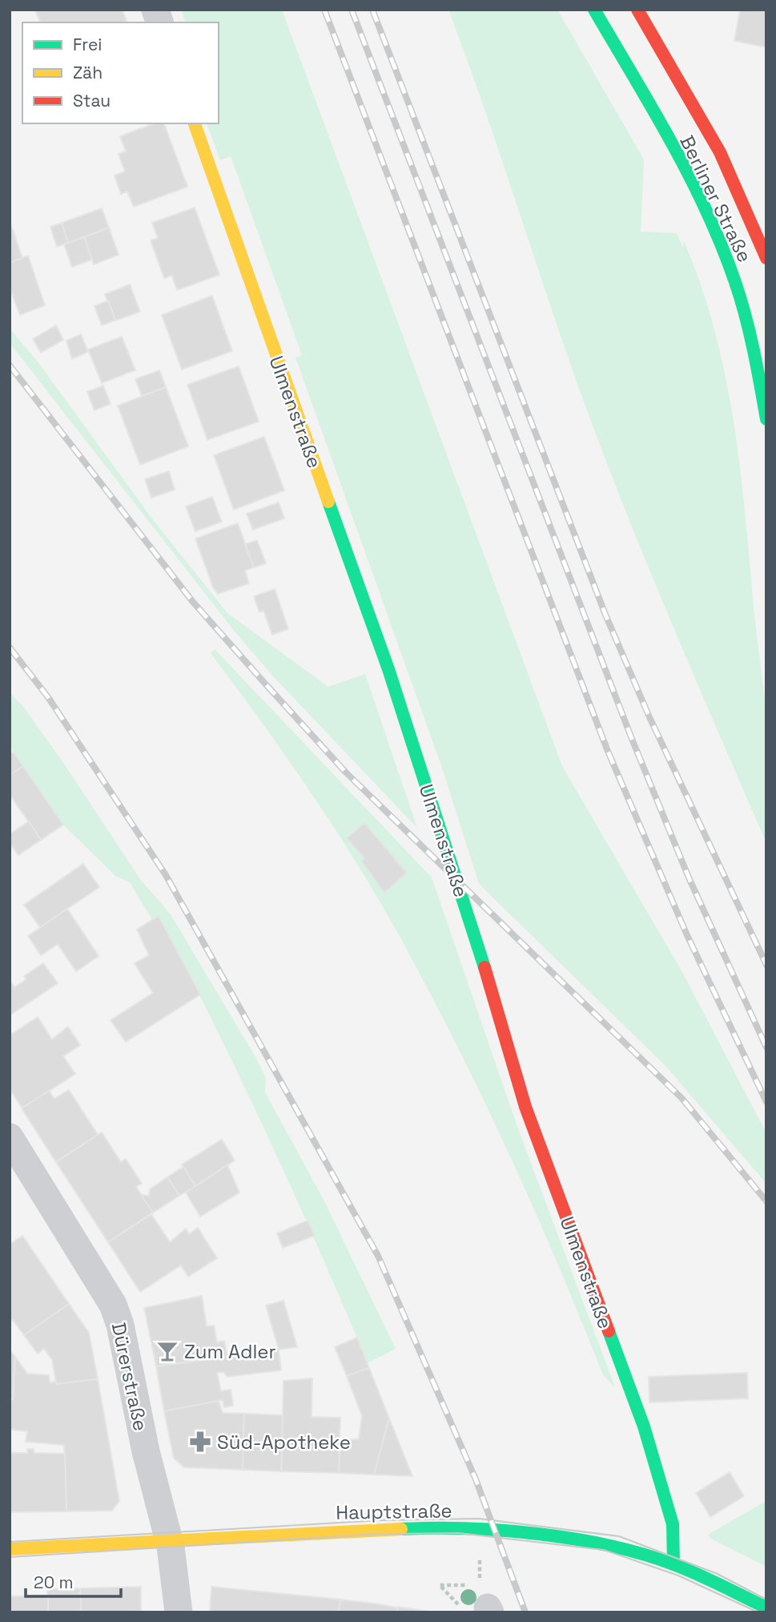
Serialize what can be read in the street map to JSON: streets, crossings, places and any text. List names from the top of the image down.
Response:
{
  "streets": {
    "street": [
      "Berliner Straße",
      "Ulmenstraße",
      "Dürerstraße",
      "Hauptstraße"
    ]
  },
  "crossings": [
    ["Ulmenstraße", "Hauptstraße"],
    ["Dürerstraße", "Hauptstraße"]
  ],
  "places": {
    "bar": ["Zum Adler"],
    "pharmacy": ["Süd-Apotheke"]
  },
  "legend": ["Frei", "Zäh", "Stau"],
  "scale_bar": "20 m"
}
